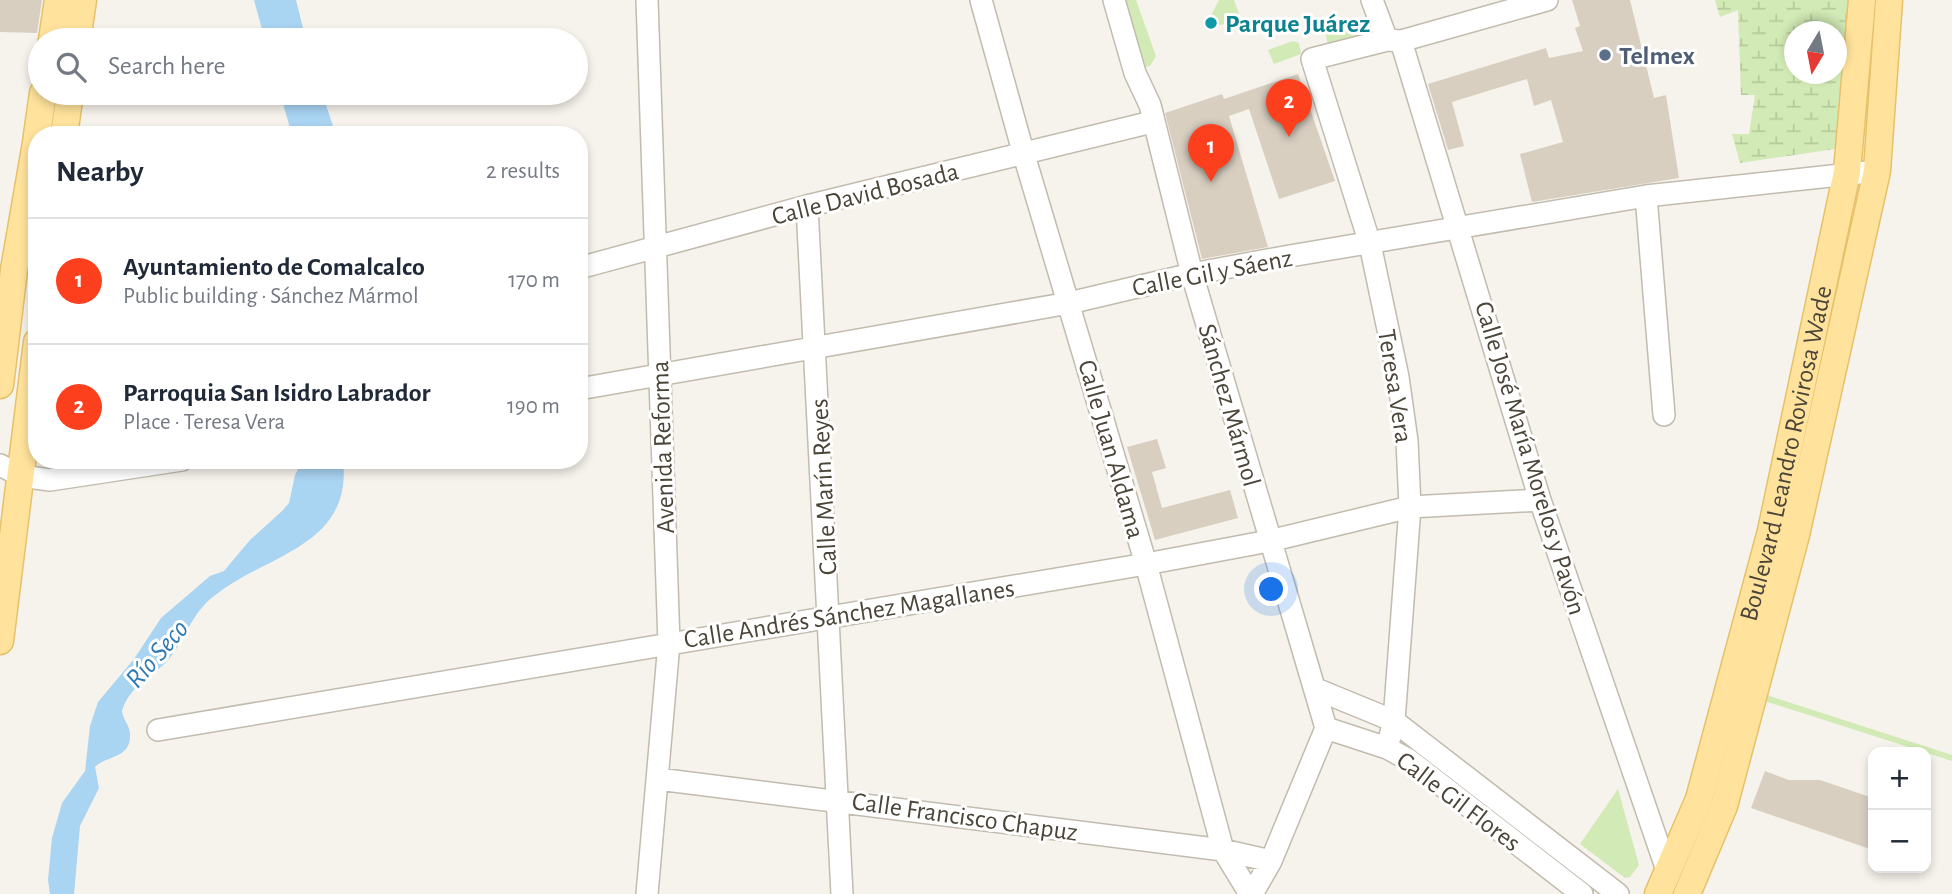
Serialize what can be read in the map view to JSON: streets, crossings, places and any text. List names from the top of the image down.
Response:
{
  "streets": {
    "main road": ["Boulevard Leandro Rovirosa Wade"],
    "street": [
      "Calle David Bosada",
      "Calle Gil y Sáenz",
      "Teresa Vera",
      "Sánchez Mármol",
      "Avenida Reforma",
      "Calle Juan Aldama",
      "Calle José María Morelos y Pavón",
      "Calle Marín Reyes",
      "Calle Andrés Sánchez Magallanes",
      "Calle Gil Flores",
      "Calle Francisco Chapuz"
    ]
  },
  "crossings": [
    ["Calle David Bosada", "Sánchez Mármol"],
    ["Calle David Bosada", "Avenida Reforma"],
    ["Calle David Bosada", "Calle Juan Aldama"],
    ["Calle David Bosada", "Calle Marín Reyes"],
    ["Calle Gil y Sáenz", "Teresa Vera"],
    ["Calle Gil y Sáenz", "Sánchez Mármol"],
    ["Calle Gil y Sáenz", "Avenida Reforma"],
    ["Calle Gil y Sáenz", "Calle Juan Aldama"],
    ["Calle Gil y Sáenz", "Boulevard Leandro Rovirosa Wade"],
    ["Calle Gil y Sáenz", "Calle José María Morelos y Pavón"],
    ["Calle Gil y Sáenz", "Calle Marín Reyes"],
    ["Teresa Vera", "Calle José María Morelos y Pavón"],
    ["Teresa Vera", "Calle Andrés Sánchez Magallanes"],
    ["Teresa Vera", "Calle Gil Flores"],
    ["Sánchez Mármol", "Calle Andrés Sánchez Magallanes"],
    ["Sánchez Mármol", "Calle Gil Flores"],
    ["Avenida Reforma", "Calle Andrés Sánchez Magallanes"],
    ["Avenida Reforma", "Calle Francisco Chapuz"],
    ["Calle Juan Aldama", "Calle Andrés Sánchez Magallanes"],
    ["Calle Juan Aldama", "Calle Francisco Chapuz"],
    ["Boulevard Leandro Rovirosa Wade", "Calle José María Morelos y Pavón"],
    ["Calle José María Morelos y Pavón", "Calle Andrés Sánchez Magallanes"],
    ["Calle Marín Reyes", "Calle Andrés Sánchez Magallanes"],
    ["Calle Marín Reyes", "Calle Francisco Chapuz"]
  ],
  "water": ["Río Seco"],
  "places": ["Parque Juárez", "Telmex"],
  "north": "bottom",
  "page": {
    "search": "Search here",
    "pins": ["2", "1"],
    "heading": ["Nearby", "2 results"],
    "list": [
      {
        "mark": "1",
        "name": "Ayuntamiento de Comalcalco",
        "note": "Public building · Sánchez Mármol",
        "value": "170 m"
      },
      {
        "mark": "2",
        "name": "Parroquia San Isidro Labrador",
        "note": "Place · Teresa Vera",
        "value": "190 m"
      }
    ],
    "map_buttons": ["+", "−"]
  }
}
